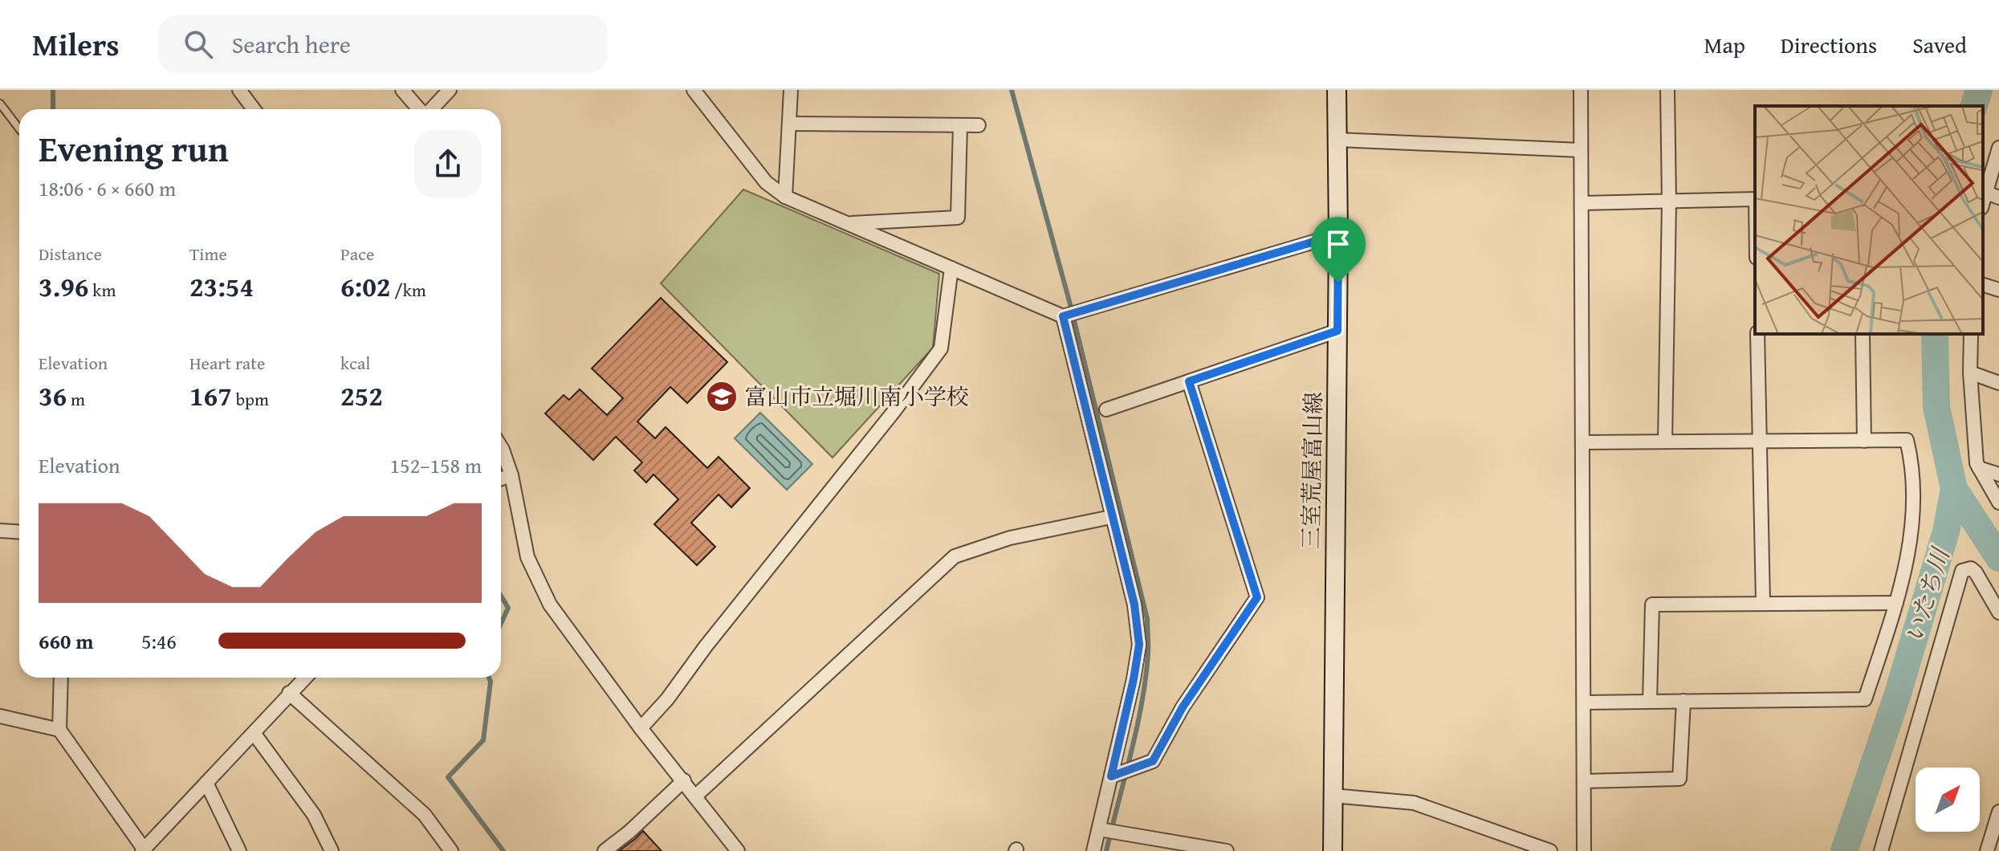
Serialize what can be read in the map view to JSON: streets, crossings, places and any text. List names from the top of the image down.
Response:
{
  "streets": {
    "main road": ["三室荒屋富山線"]
  },
  "water": ["いたち川"],
  "places": {
    "school or university": ["富山市立堀川南小学校"]
  },
  "north": "top right",
  "page": {
    "header": "Milers",
    "search": "Search here",
    "nav": ["Map", "Directions", "Saved"],
    "heading": ["Evening run", "18:06 · 6 × 660 m"],
    "stats": [
      ["Distance", "3.96 km"],
      ["Time", "23:54"],
      ["Pace", "6:02 /km"],
      ["Elevation", "36 m"],
      ["Heart rate", "167 bpm"],
      ["kcal", "252"]
    ],
    "chart": ["Elevation", "152–158 m"],
    "list": [
      {
        "name": "660 m",
        "note": "5:46"
      }
    ]
  }
}
